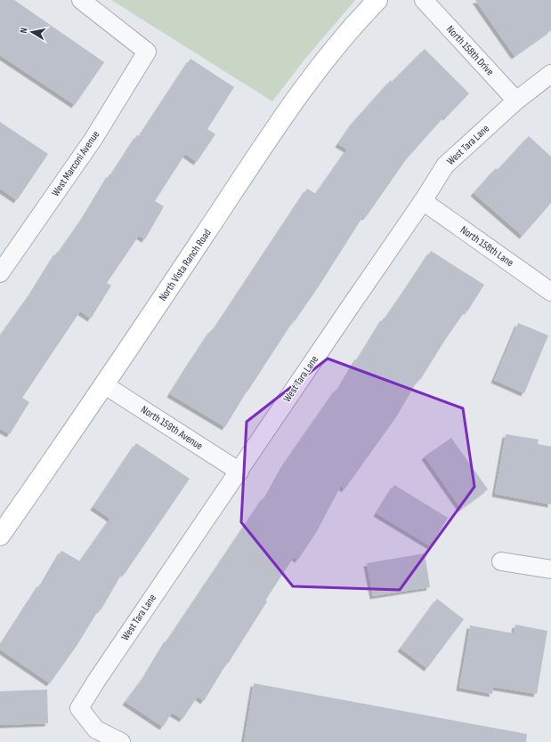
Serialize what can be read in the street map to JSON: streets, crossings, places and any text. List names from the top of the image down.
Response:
{
  "streets": {
    "street": [
      "North 158th Drive",
      "West Tara Lane",
      "West Marconi Avenue",
      "North 158th Lane",
      "North Vista Ranch Road",
      "North 159th Avenue"
    ]
  },
  "crossings": [
    ["North 158th Drive", "West Tara Lane"],
    ["West Tara Lane", "North 158th Lane"],
    ["West Tara Lane", "North 159th Avenue"],
    ["North Vista Ranch Road", "North 159th Avenue"]
  ],
  "north": "left"
}
